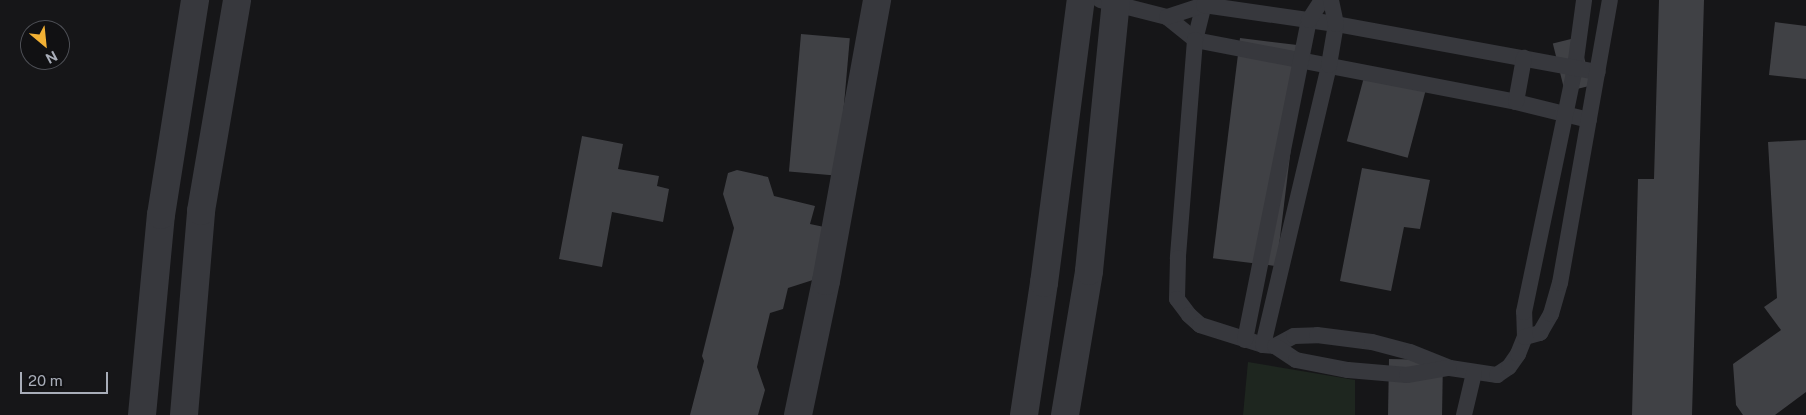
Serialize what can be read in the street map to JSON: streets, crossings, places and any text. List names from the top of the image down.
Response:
{
  "scale_bar": "20 m",
  "north": "bottom right"
}
